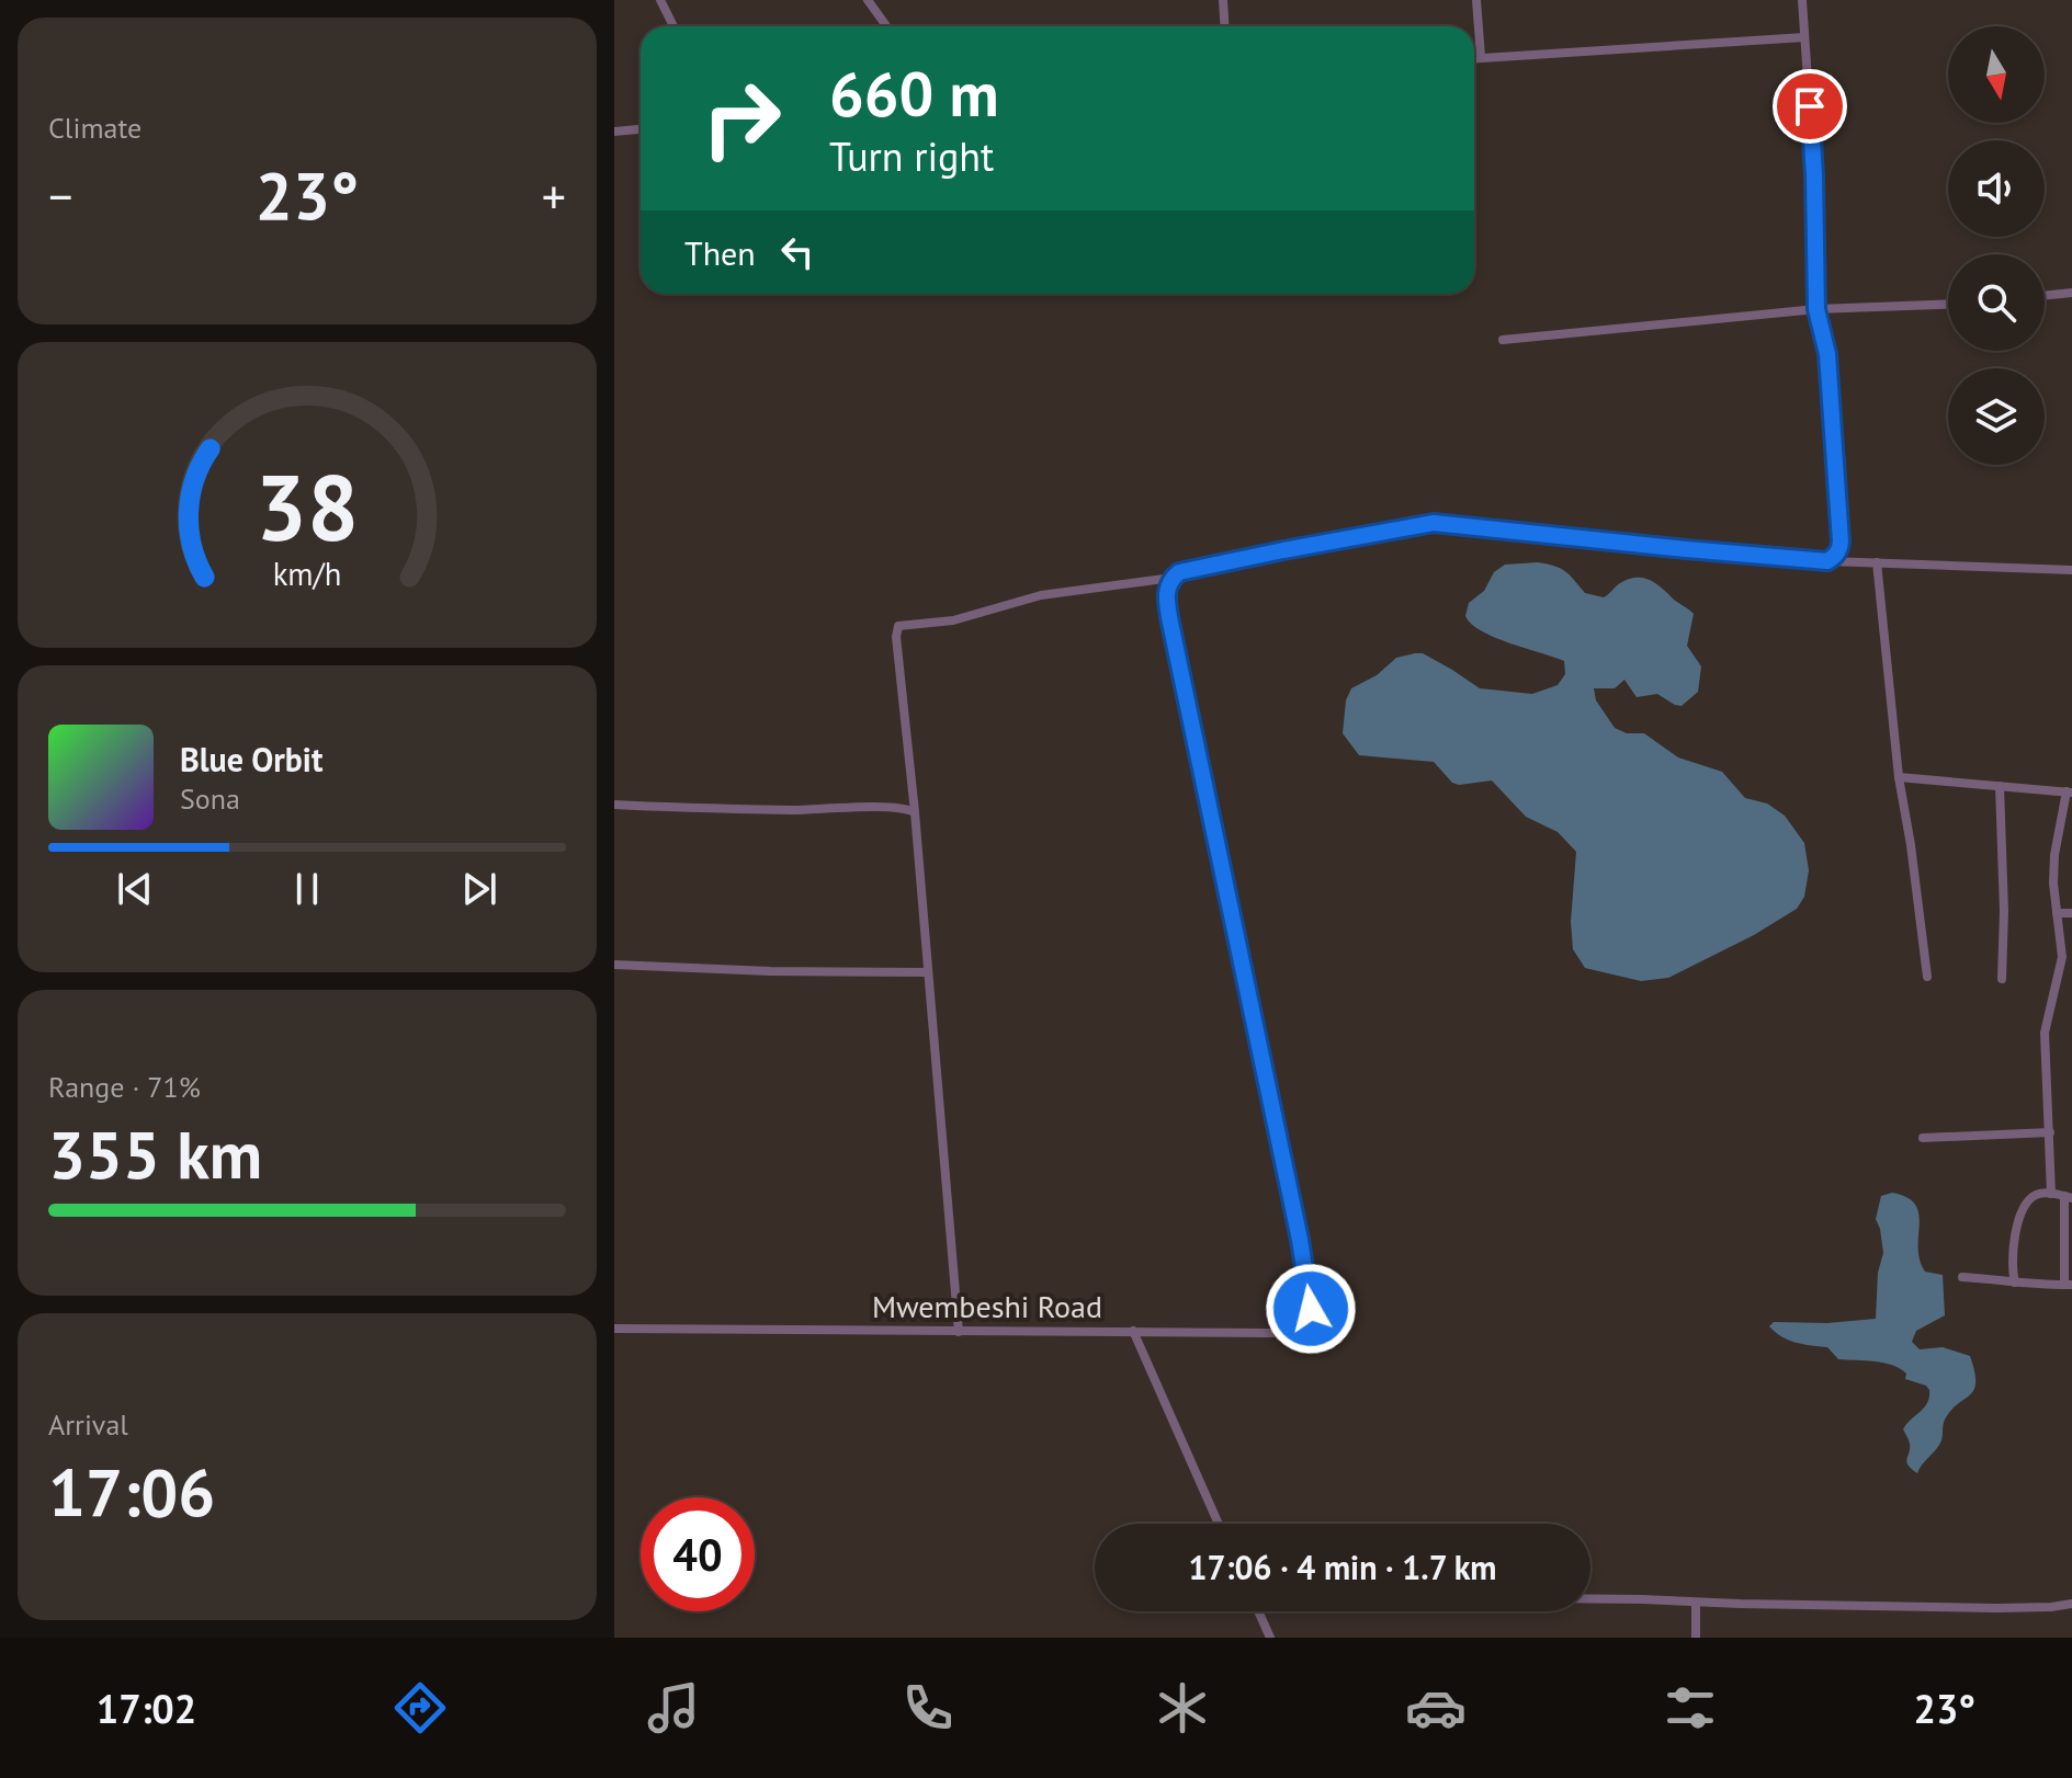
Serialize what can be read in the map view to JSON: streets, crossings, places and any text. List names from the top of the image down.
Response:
{
  "streets": {
    "street": ["Mwembeshi Road"]
  },
  "north": "bottom",
  "page": {
    "tile": [
      "Climate",
      ["Range · 71%", "355 km"],
      ["Arrival", "17:06"]
    ],
    "turn": ["660 m", "Turn right"],
    "heat": ["−", "23°", "+"],
    "then": "Then",
    "song": ["Blue Orbit", "Sona"],
    "limit": "40",
    "trip": "17:06 · 4 min · 1.7 km",
    "tabs": ["17:02", "23°"],
    "gauge": ["38", "km/h"]
  }
}
